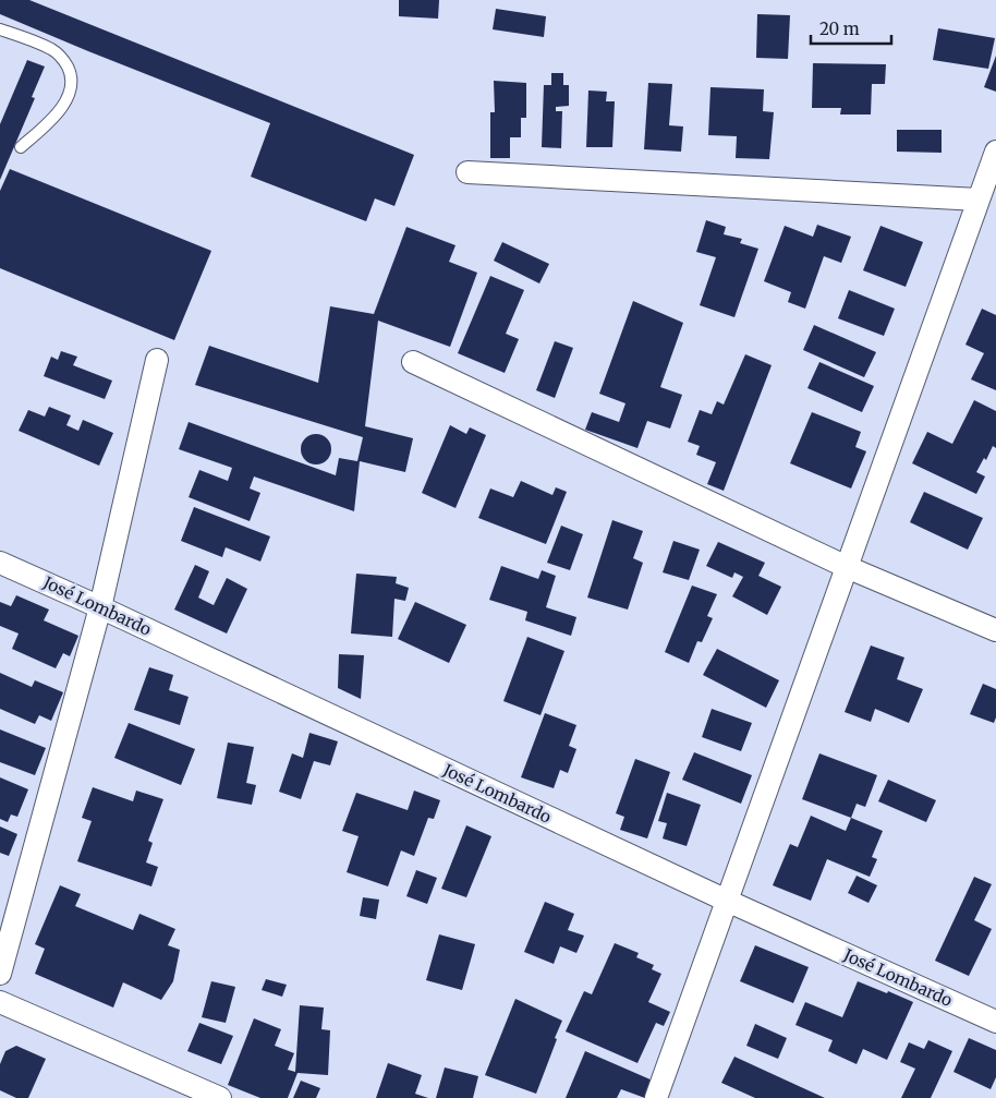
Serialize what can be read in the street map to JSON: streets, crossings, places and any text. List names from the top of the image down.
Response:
{
  "streets": {
    "street": ["José Lombardo"]
  },
  "scale_bar": "20 m"
}
